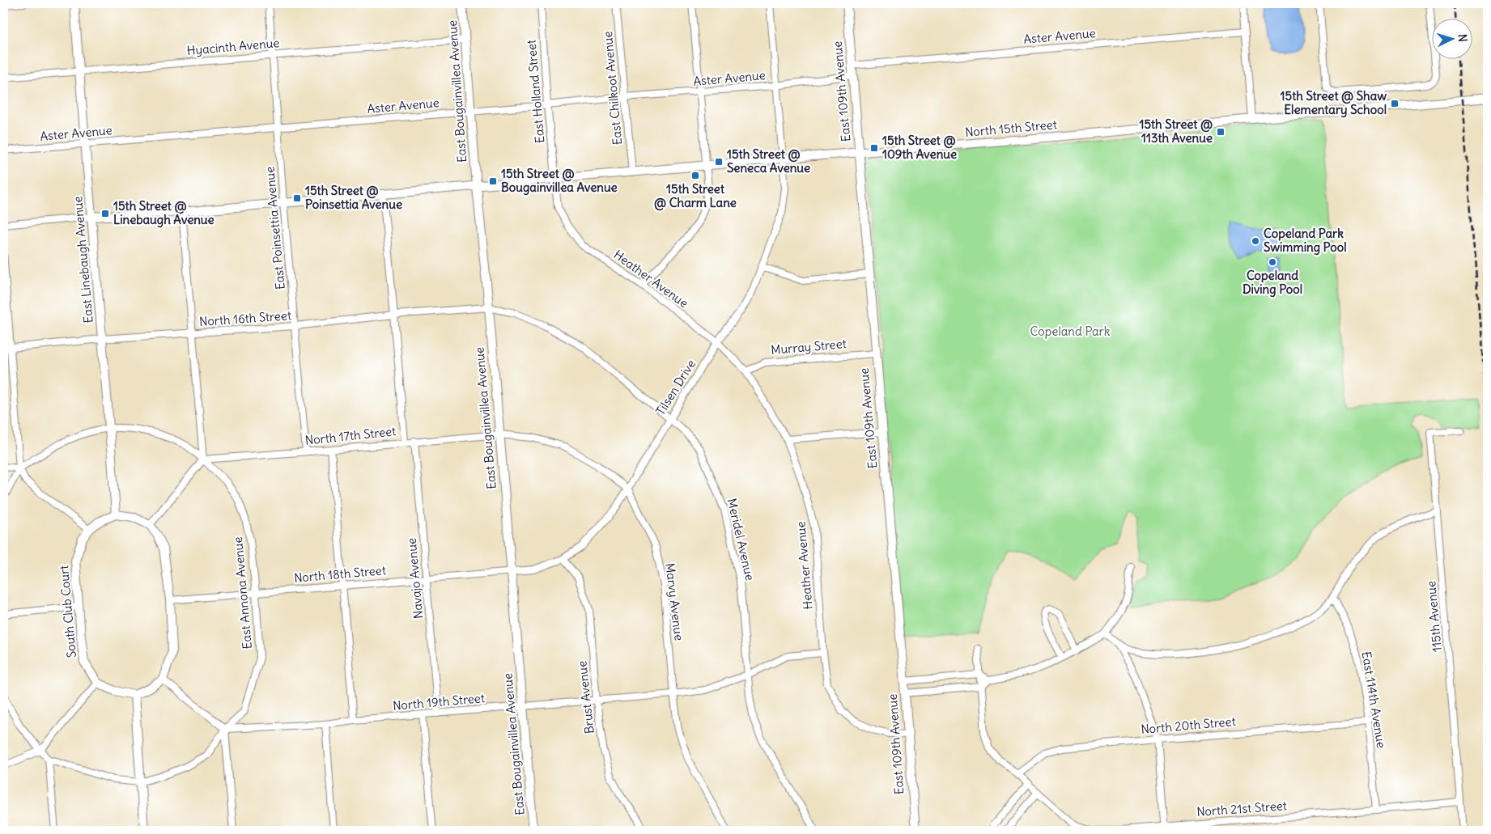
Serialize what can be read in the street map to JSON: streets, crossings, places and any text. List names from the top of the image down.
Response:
{
  "streets": {
    "street": [
      "Aster Avenue",
      "Hyacinth Avenue",
      "East Chilkoot Avenue",
      "East Bougainvillea Avenue",
      "East Holland Street",
      "East 109th Avenue",
      "North 15th Street",
      "East Poinsettia Avenue",
      "East Linebaugh Avenue",
      "Heather Avenue",
      "North 16th Street",
      "Murray Street",
      "Tilsen Drive",
      "North 17th Street",
      "Meridel Avenue",
      "North 18th Street",
      "Navajo Avenue",
      "East Annona Avenue",
      "Marvy Avenue",
      "South Club Court",
      "115th Avenue",
      "Brust Avenue",
      "East 114th Avenue",
      "North 19th Street",
      "North 20th Street",
      "North 21st Street"
    ]
  },
  "crossings": [
    ["Aster Avenue", "East Chilkoot Avenue"],
    ["Aster Avenue", "East Bougainvillea Avenue"],
    ["Aster Avenue", "East Holland Street"],
    ["Aster Avenue", "East 109th Avenue"],
    ["Aster Avenue", "East Poinsettia Avenue"],
    ["Aster Avenue", "East Linebaugh Avenue"],
    ["Aster Avenue", "Tilsen Drive"],
    ["Hyacinth Avenue", "East Bougainvillea Avenue"],
    ["Hyacinth Avenue", "East Poinsettia Avenue"],
    ["Hyacinth Avenue", "East Linebaugh Avenue"],
    ["East Chilkoot Avenue", "North 15th Street"],
    ["East Bougainvillea Avenue", "North 15th Street"],
    ["East Bougainvillea Avenue", "North 16th Street"],
    ["East Bougainvillea Avenue", "Tilsen Drive"],
    ["East Bougainvillea Avenue", "North 17th Street"],
    ["East Bougainvillea Avenue", "Meridel Avenue"],
    ["East Bougainvillea Avenue", "North 18th Street"],
    ["East Bougainvillea Avenue", "Marvy Avenue"],
    ["East Bougainvillea Avenue", "North 19th Street"],
    ["East Holland Street", "North 15th Street"],
    ["East Holland Street", "Heather Avenue"],
    ["East 109th Avenue", "North 15th Street"],
    ["East 109th Avenue", "Heather Avenue"],
    ["East 109th Avenue", "Murray Street"],
    ["North 15th Street", "East Poinsettia Avenue"],
    ["North 15th Street", "East Linebaugh Avenue"],
    ["North 15th Street", "Heather Avenue"],
    ["North 15th Street", "Tilsen Drive"],
    ["East Poinsettia Avenue", "North 16th Street"],
    ["East Poinsettia Avenue", "North 17th Street"],
    ["East Linebaugh Avenue", "North 16th Street"],
    ["East Linebaugh Avenue", "South Club Court"],
    ["Heather Avenue", "Murray Street"],
    ["Heather Avenue", "Tilsen Drive"],
    ["Heather Avenue", "North 19th Street"],
    ["North 16th Street", "Meridel Avenue"],
    ["Tilsen Drive", "Meridel Avenue"],
    ["Tilsen Drive", "North 18th Street"],
    ["Tilsen Drive", "Marvy Avenue"],
    ["Tilsen Drive", "Brust Avenue"],
    ["North 17th Street", "Navajo Avenue"],
    ["North 17th Street", "East Annona Avenue"],
    ["North 17th Street", "Marvy Avenue"],
    ["Meridel Avenue", "North 19th Street"],
    ["North 18th Street", "Navajo Avenue"],
    ["North 18th Street", "East Annona Avenue"],
    ["Navajo Avenue", "North 19th Street"],
    ["East Annona Avenue", "North 19th Street"],
    ["Marvy Avenue", "North 19th Street"],
    ["115th Avenue", "North 21st Street"],
    ["Brust Avenue", "North 19th Street"],
    ["East 114th Avenue", "North 20th Street"],
    ["East 114th Avenue", "North 21st Street"],
    ["North 20th Street", "North 21st Street"]
  ],
  "parks": ["Copeland Park"],
  "places": {
    "transit": [
      "15th Street @ Shaw Elementary School",
      "15th Street @ 113th Avenue",
      "15th Street @ 109th Avenue",
      "15th Street @ Seneca Avenue",
      "15th Street @ Charm Lane",
      "15th Street @ Bougainvillea Avenue",
      "15th Street @ Poinsettia Avenue",
      "15th Street @ Linebaugh Avenue"
    ],
    "other": ["Copeland Park Swimming Pool", "Copeland Diving Pool"]
  },
  "north": "right"
}
